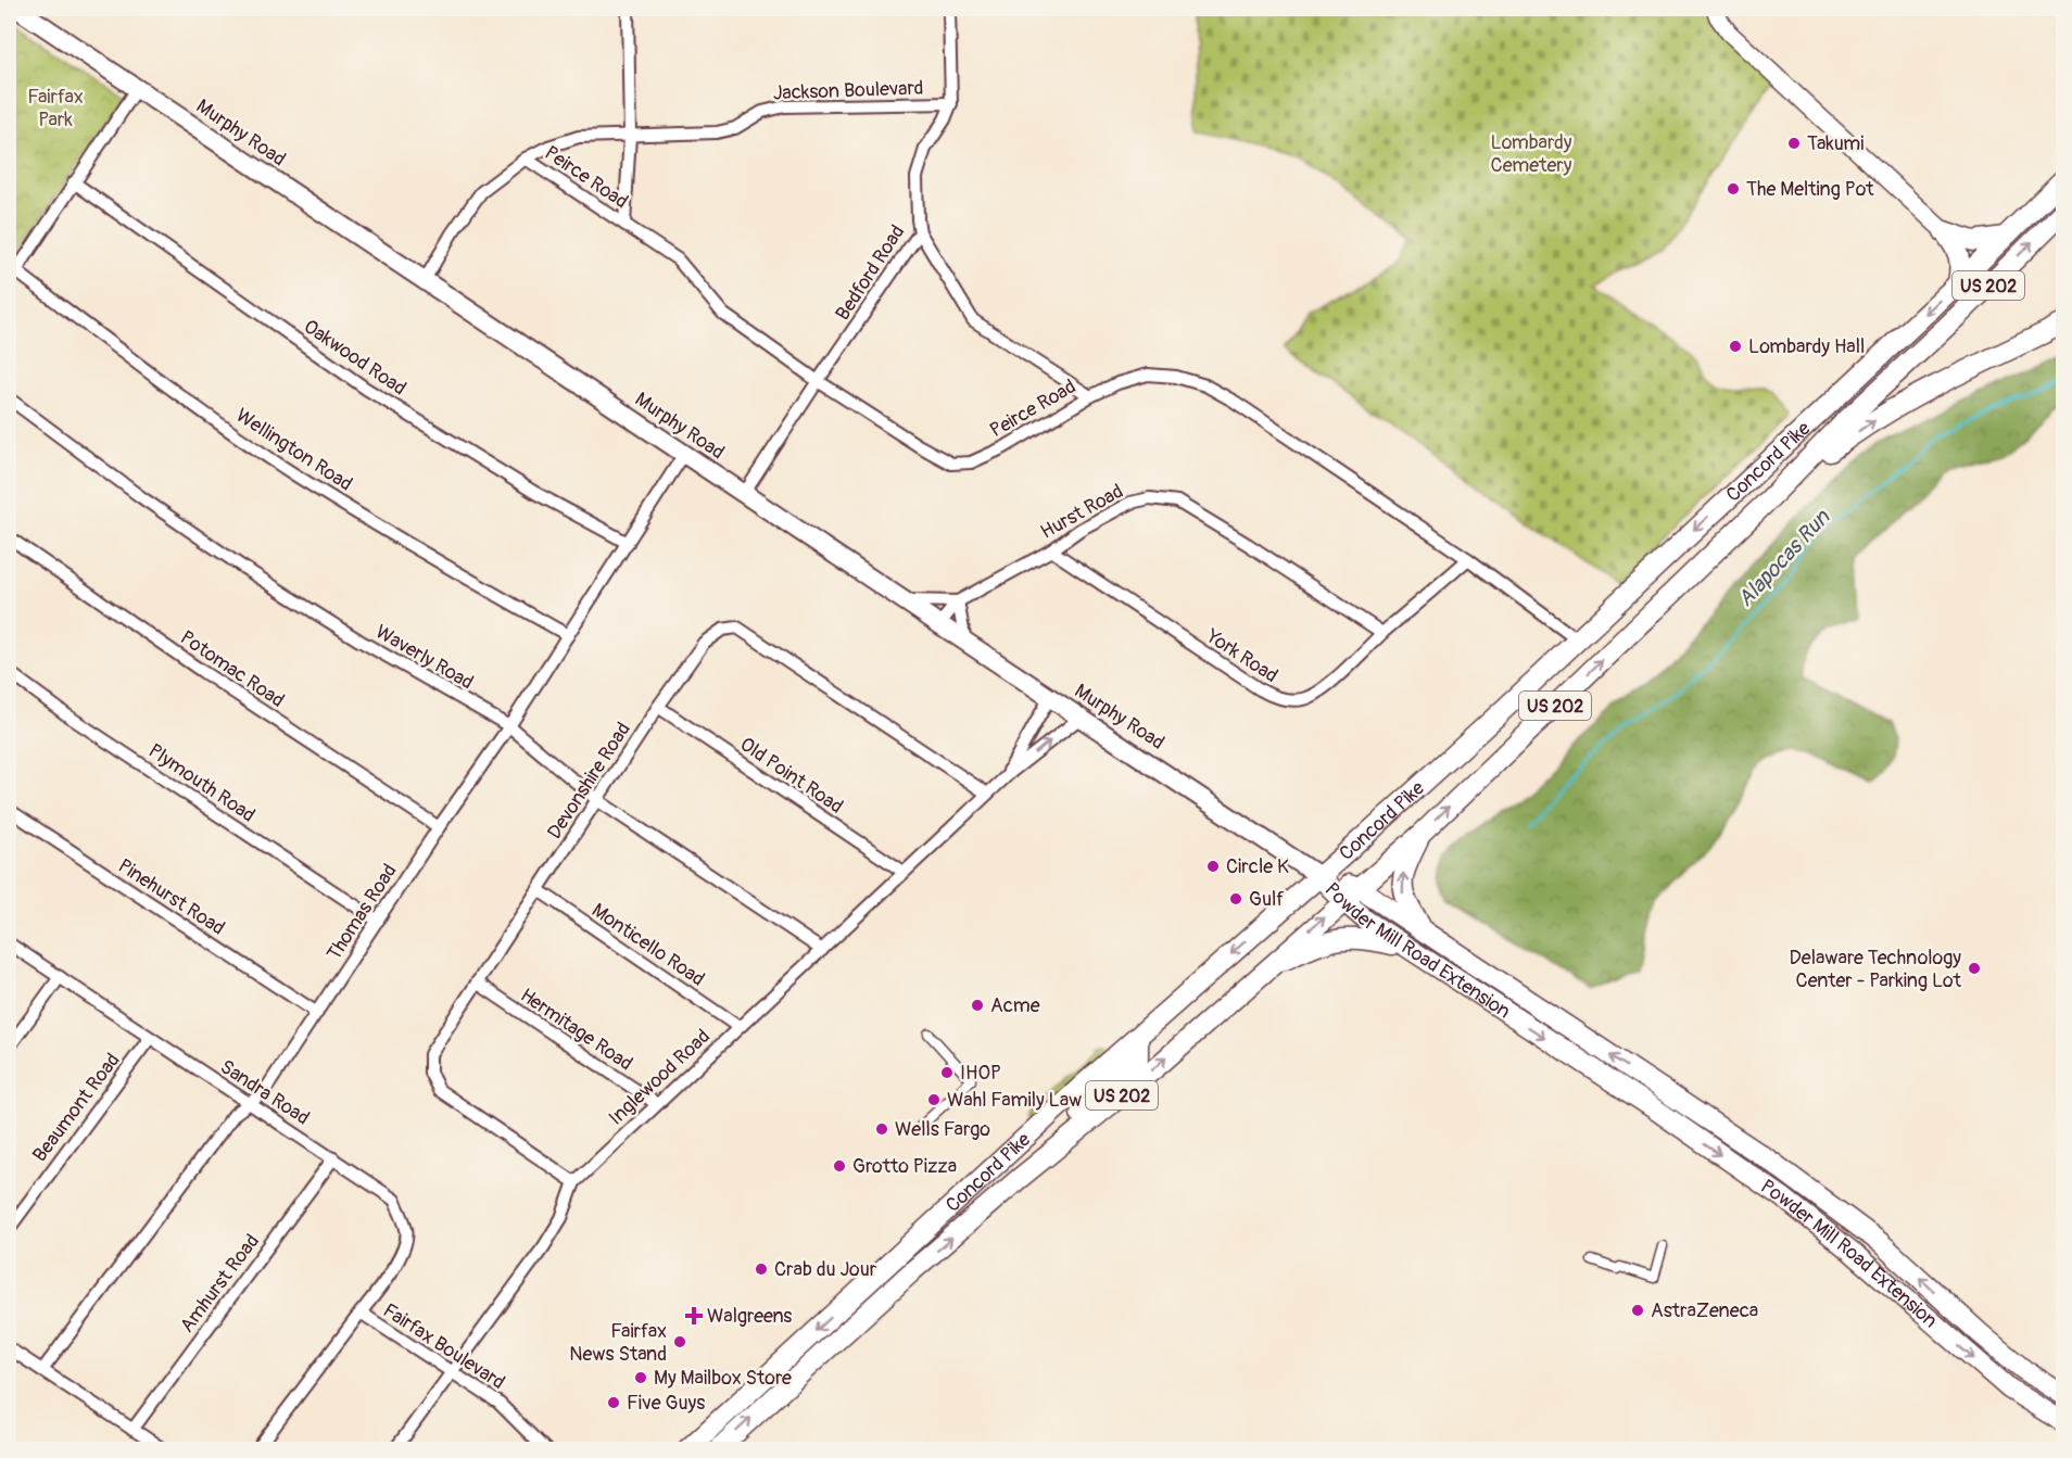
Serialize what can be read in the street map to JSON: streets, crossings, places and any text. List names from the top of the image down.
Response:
{
  "streets": {
    "highway": ["US 202", "Concord Pike", "Powder Mill Road Extension"],
    "main road": ["Murphy Road"],
    "street": [
      "Jackson Boulevard",
      "Peirce Road",
      "Bedford Road",
      "Oakwood Road",
      "Wellington Road",
      "Hurst Road",
      "York Road",
      "Waverly Road",
      "Potomac Road",
      "Old Point Road",
      "Devonshire Road",
      "Plymouth Road",
      "Pinehurst Road",
      "Thomas Road",
      "Monticello Road",
      "Hermitage Road",
      "Inglewood Road",
      "Sandra Road",
      "Beaumont Road",
      "Amhurst Road",
      "Fairfax Boulevard"
    ]
  },
  "crossings": [
    ["Jackson Boulevard", "Murphy Road"],
    ["Jackson Boulevard", "Peirce Road"],
    ["Jackson Boulevard", "Bedford Road"],
    ["Murphy Road", "Bedford Road"],
    ["Murphy Road", "Concord Pike"],
    ["Murphy Road", "Hurst Road"],
    ["Murphy Road", "Thomas Road"],
    ["Murphy Road", "Powder Mill Road Extension"],
    ["Murphy Road", "Inglewood Road"],
    ["Peirce Road", "Bedford Road"],
    ["Peirce Road", "Concord Pike"],
    ["Peirce Road", "York Road"],
    ["Oakwood Road", "Thomas Road"],
    ["Wellington Road", "Thomas Road"],
    ["Concord Pike", "Powder Mill Road Extension"],
    ["Hurst Road", "York Road"],
    ["Waverly Road", "Devonshire Road"],
    ["Waverly Road", "Thomas Road"],
    ["Waverly Road", "Inglewood Road"],
    ["Potomac Road", "Thomas Road"],
    ["Old Point Road", "Devonshire Road"],
    ["Old Point Road", "Inglewood Road"],
    ["Devonshire Road", "Monticello Road"],
    ["Devonshire Road", "Hermitage Road"],
    ["Devonshire Road", "Inglewood Road"],
    ["Plymouth Road", "Thomas Road"],
    ["Pinehurst Road", "Thomas Road"],
    ["Thomas Road", "Sandra Road"],
    ["Monticello Road", "Inglewood Road"],
    ["Hermitage Road", "Inglewood Road"],
    ["Inglewood Road", "Fairfax Boulevard"],
    ["Sandra Road", "Beaumont Road"],
    ["Sandra Road", "Amhurst Road"],
    ["Sandra Road", "Fairfax Boulevard"]
  ],
  "water": ["Alapocas Run"],
  "parks": ["Fairfax Park", "Lombardy Cemetery"],
  "places": {
    "other": [
      "Takumi",
      "The Melting Pot",
      "Lombardy Hall",
      "Circle K",
      "Gulf",
      "Delaware Technology Center - Parking Lot",
      "Acme",
      "IHOP",
      "Wahl Family Law",
      "Wells Fargo",
      "Grotto Pizza",
      "Crab du Jour",
      "AstraZeneca",
      "Fairfax News Stand",
      "My Mailbox Store",
      "Five Guys"
    ],
    "health": ["Walgreens"]
  }
}
